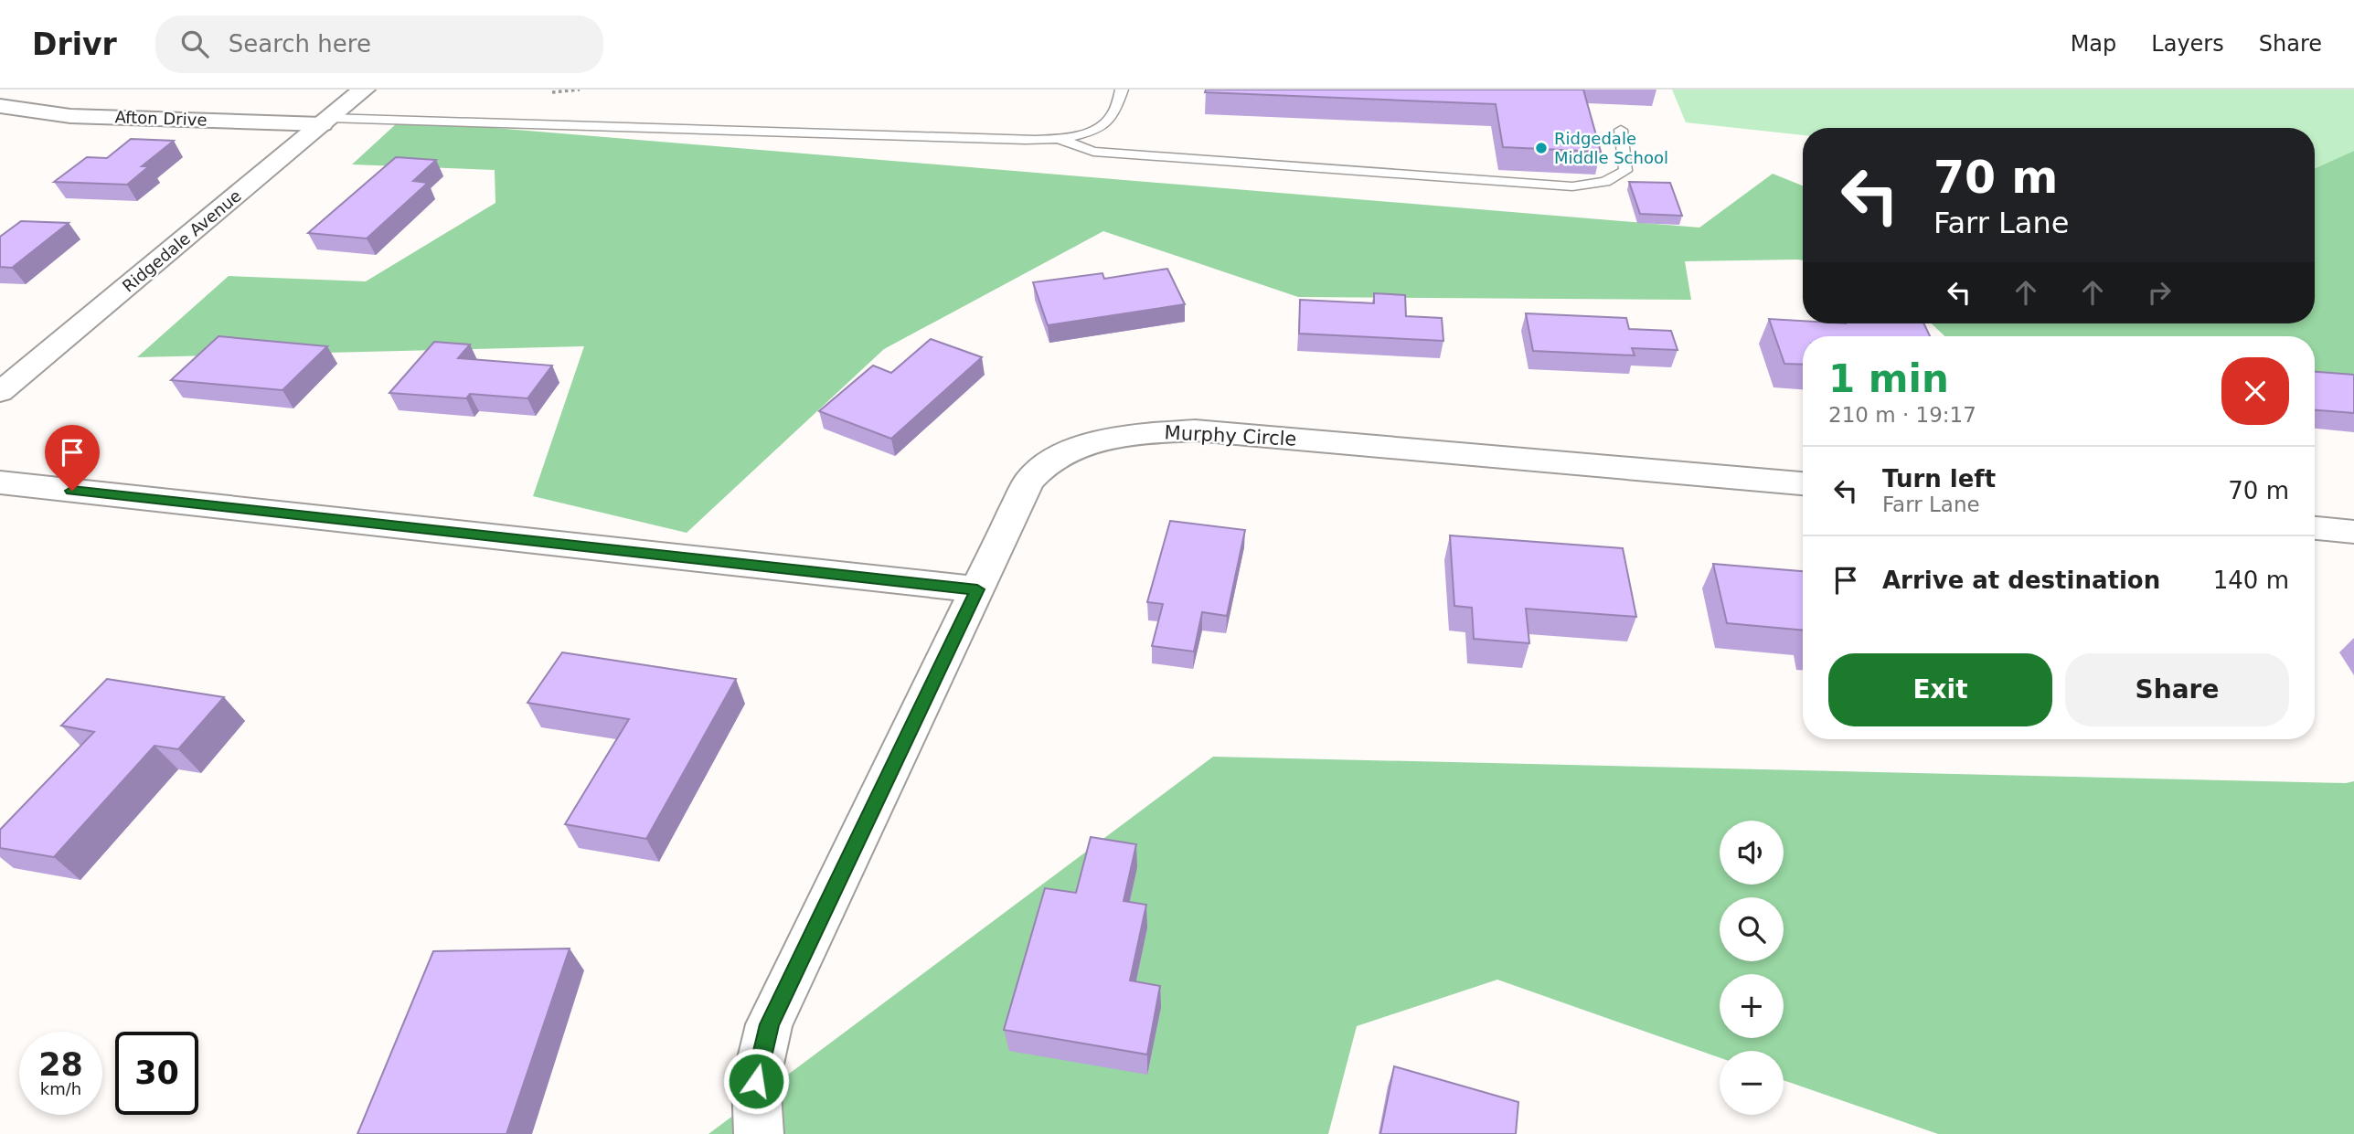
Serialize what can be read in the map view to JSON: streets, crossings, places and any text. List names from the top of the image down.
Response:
{
  "streets": {
    "street": ["Afton Drive", "Ridgedale Avenue", "Murphy Circle"]
  },
  "crossings": [
    ["Afton Drive", "Ridgedale Avenue"]
  ],
  "places": ["Ridgedale Middle School"],
  "page": {
    "header": "Drivr",
    "search": "Search here",
    "nav": ["Map", "Layers", "Share"],
    "turn": ["70 m", "Farr Lane"],
    "heading": ["1 min", "210 m · 19:17"],
    "list": [
      {
        "name": "Turn left",
        "note": "Farr Lane",
        "value": "70 m"
      },
      {
        "name": "Arrive at destination",
        "value": "140 m"
      }
    ],
    "buttons": ["Exit", "Share"],
    "map_buttons": ["+", "−"],
    "speed": "28 km/h",
    "limit": "30"
  }
}
